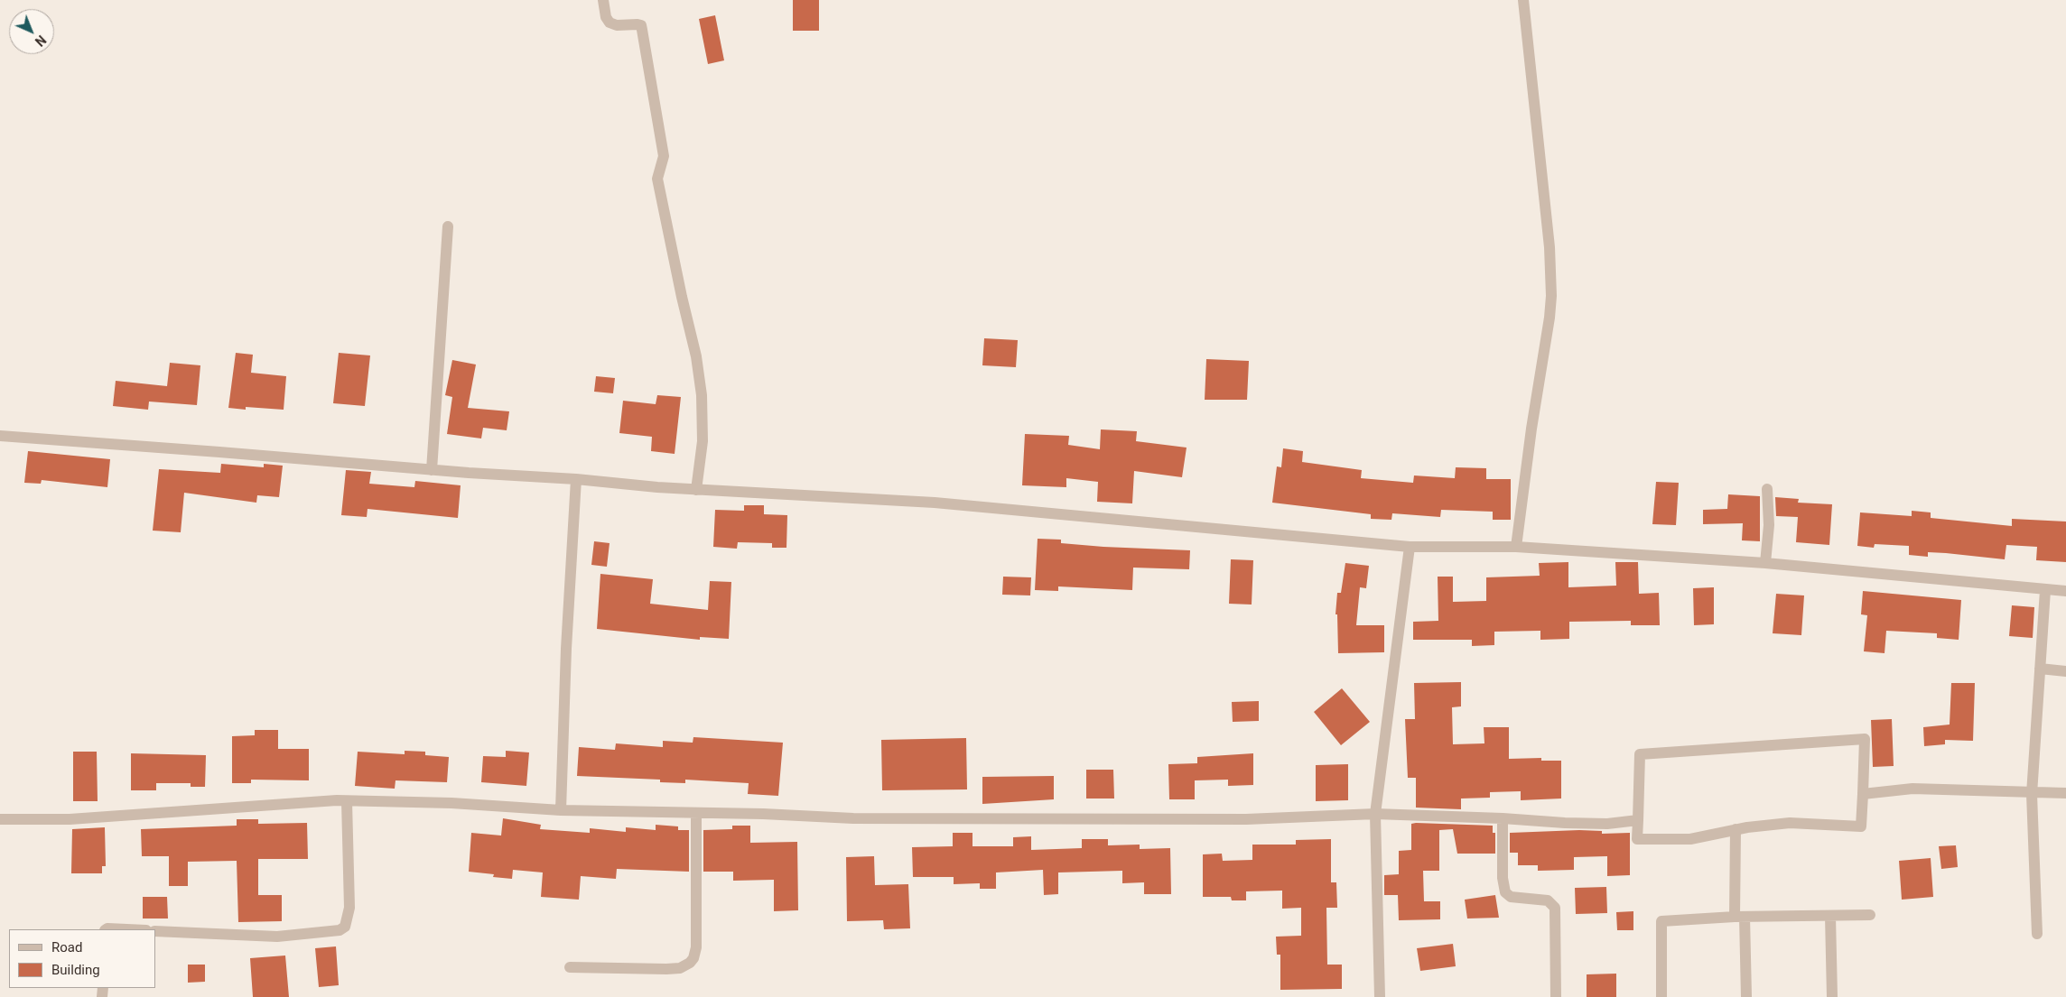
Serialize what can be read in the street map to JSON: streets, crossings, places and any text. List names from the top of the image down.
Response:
{
  "legend": ["Road", "Building"],
  "north": "bottom right"
}
